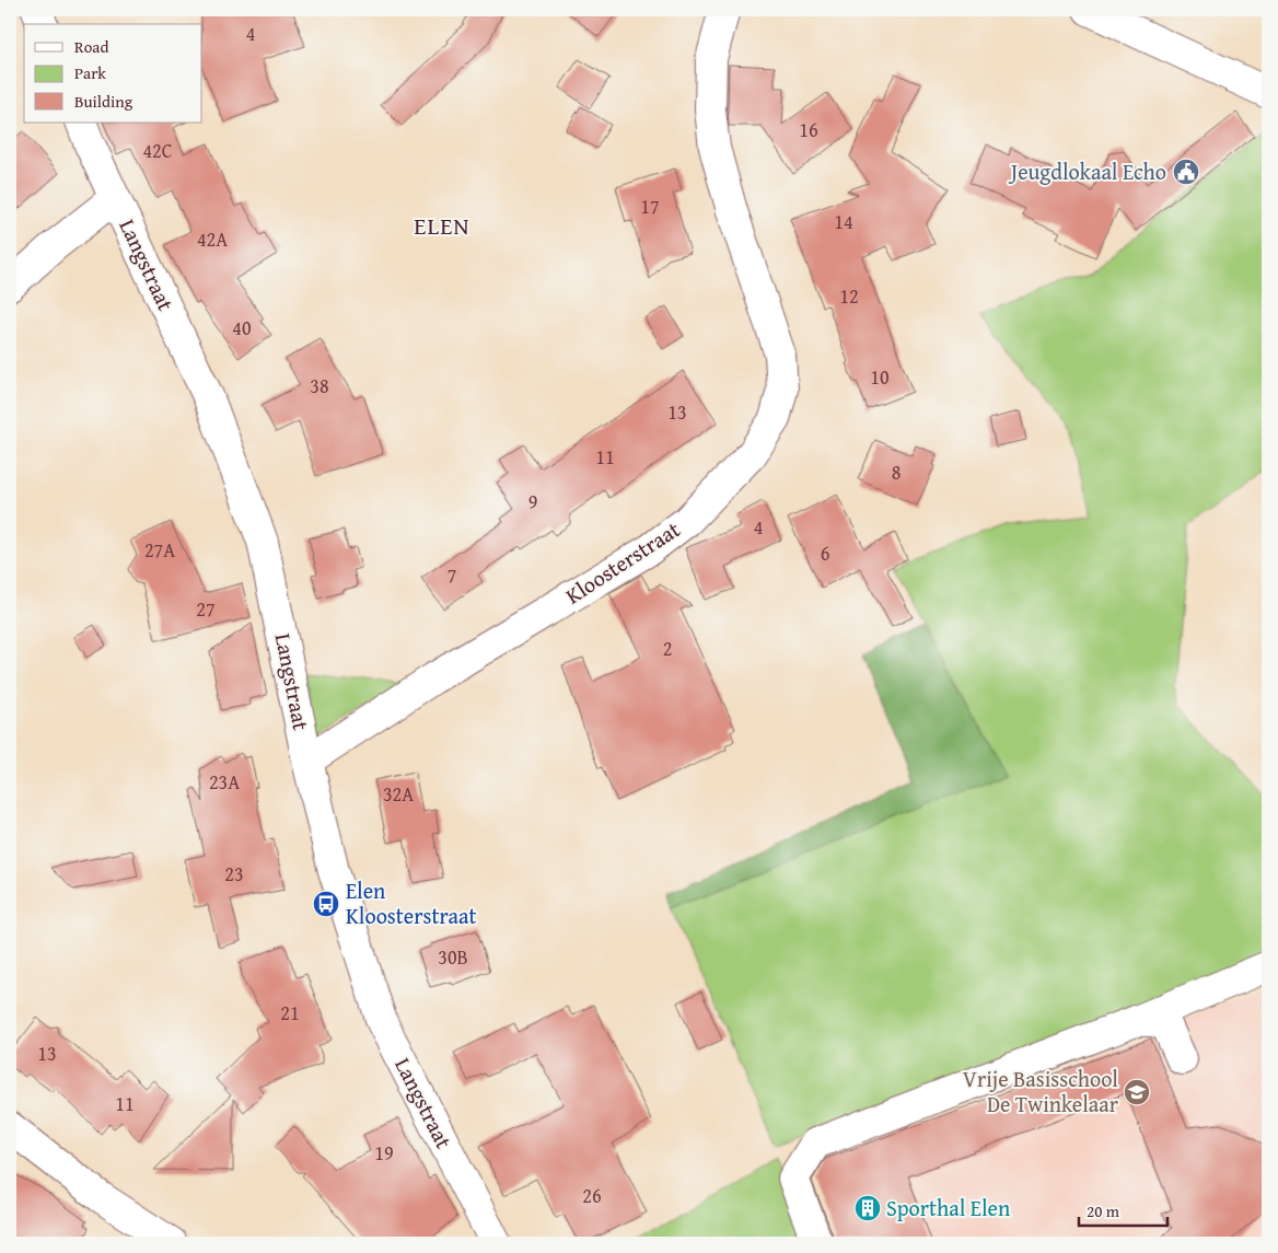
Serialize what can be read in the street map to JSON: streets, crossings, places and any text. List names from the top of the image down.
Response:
{
  "streets": {
    "street": ["Langstraat", "Kloosterstraat"]
  },
  "crossings": [
    ["Langstraat", "Kloosterstraat"]
  ],
  "districts": ["ELEN"],
  "places": {
    "public building": ["Jeugdlokaal Echo"],
    "bus stop": ["Elen Kloosterstraat"],
    "school or university": ["Vrije Basisschool De Twinkelaar"],
    "building": ["Sporthal Elen"]
  },
  "house_numbers": [
    "4",
    "16",
    "42C",
    "17",
    "14",
    "42A",
    "12",
    "40",
    "10",
    "38",
    "13",
    "11",
    "8",
    "9",
    "4",
    "27A",
    "6",
    "7",
    "27",
    "2",
    "23A",
    "32A",
    "23",
    "30B",
    "21",
    "13",
    "11",
    "19",
    "26"
  ],
  "legend": ["Road", "Park", "Building"],
  "scale_bar": "20 m"
}
